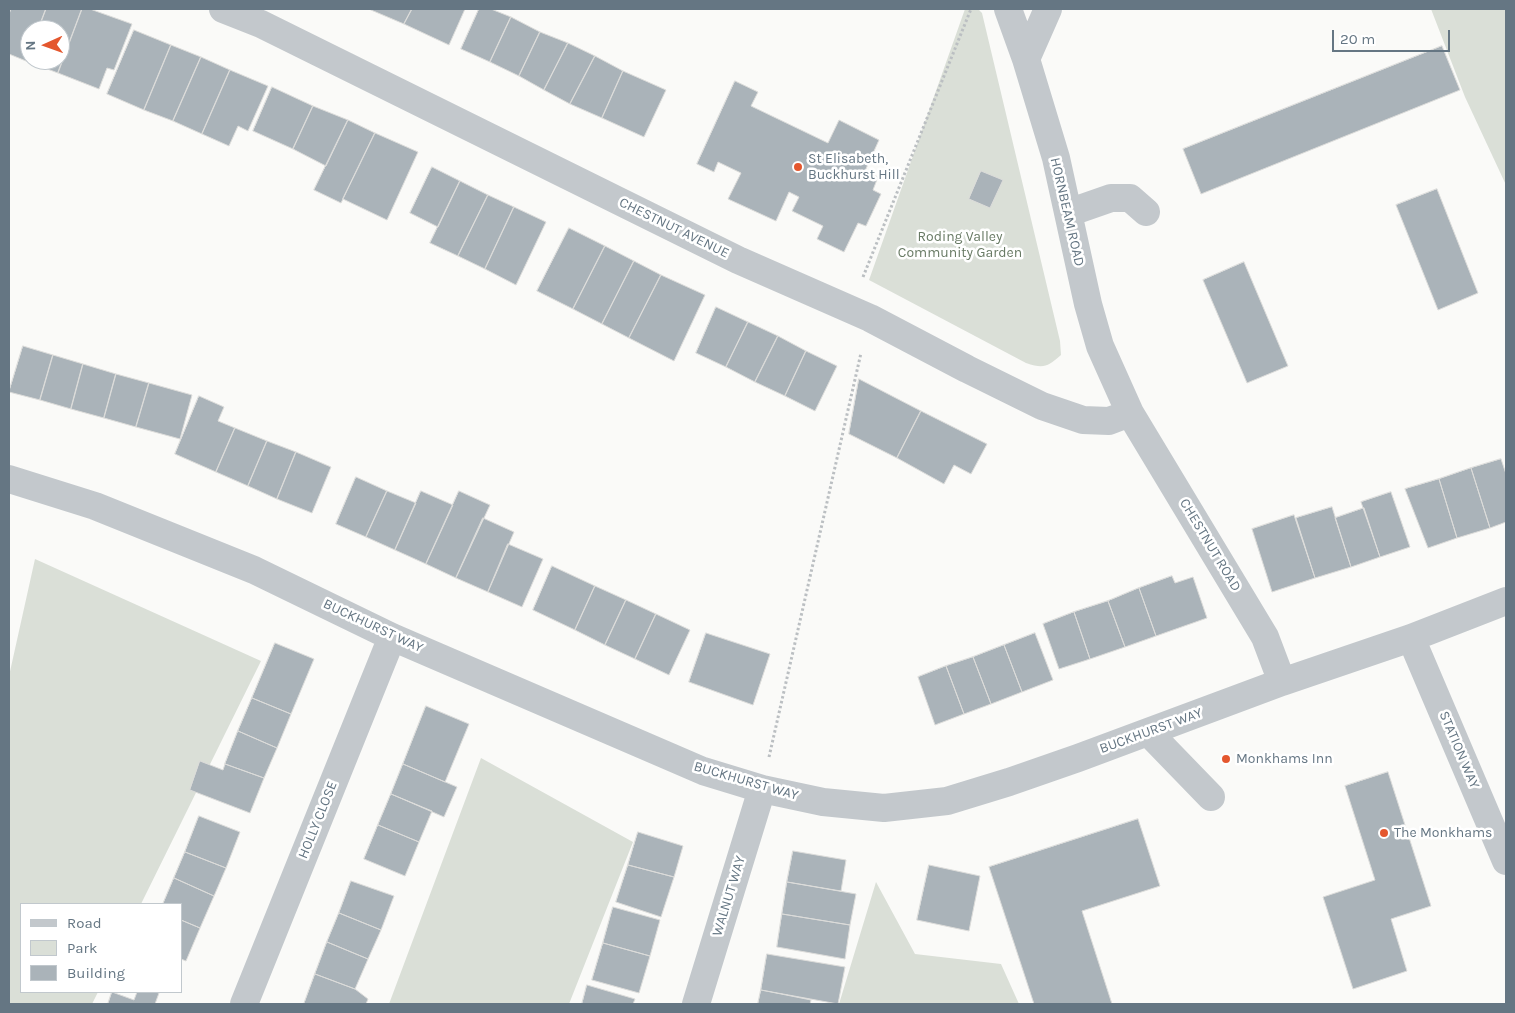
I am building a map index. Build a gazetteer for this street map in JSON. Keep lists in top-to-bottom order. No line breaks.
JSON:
{"streets":{"street":["HORNBEAM ROAD","CHESTNUT AVENUE","CHESTNUT ROAD","BUCKHURST WAY","STATION WAY","HOLLY CLOSE","WALNUT WAY"]},"crossings":[["HORNBEAM ROAD","CHESTNUT AVENUE"],["HORNBEAM ROAD","CHESTNUT ROAD"],["CHESTNUT AVENUE","CHESTNUT ROAD"],["CHESTNUT ROAD","BUCKHURST WAY"],["BUCKHURST WAY","STATION WAY"],["BUCKHURST WAY","HOLLY CLOSE"],["BUCKHURST WAY","WALNUT WAY"]],"parks":["Roding Valley Community Garden"],"places":["St Elisabeth, Buckhurst Hill","Monkhams Inn","The Monkhams"],"legend":["Road","Park","Building"],"scale_bar":"20 m","north":"left"}
